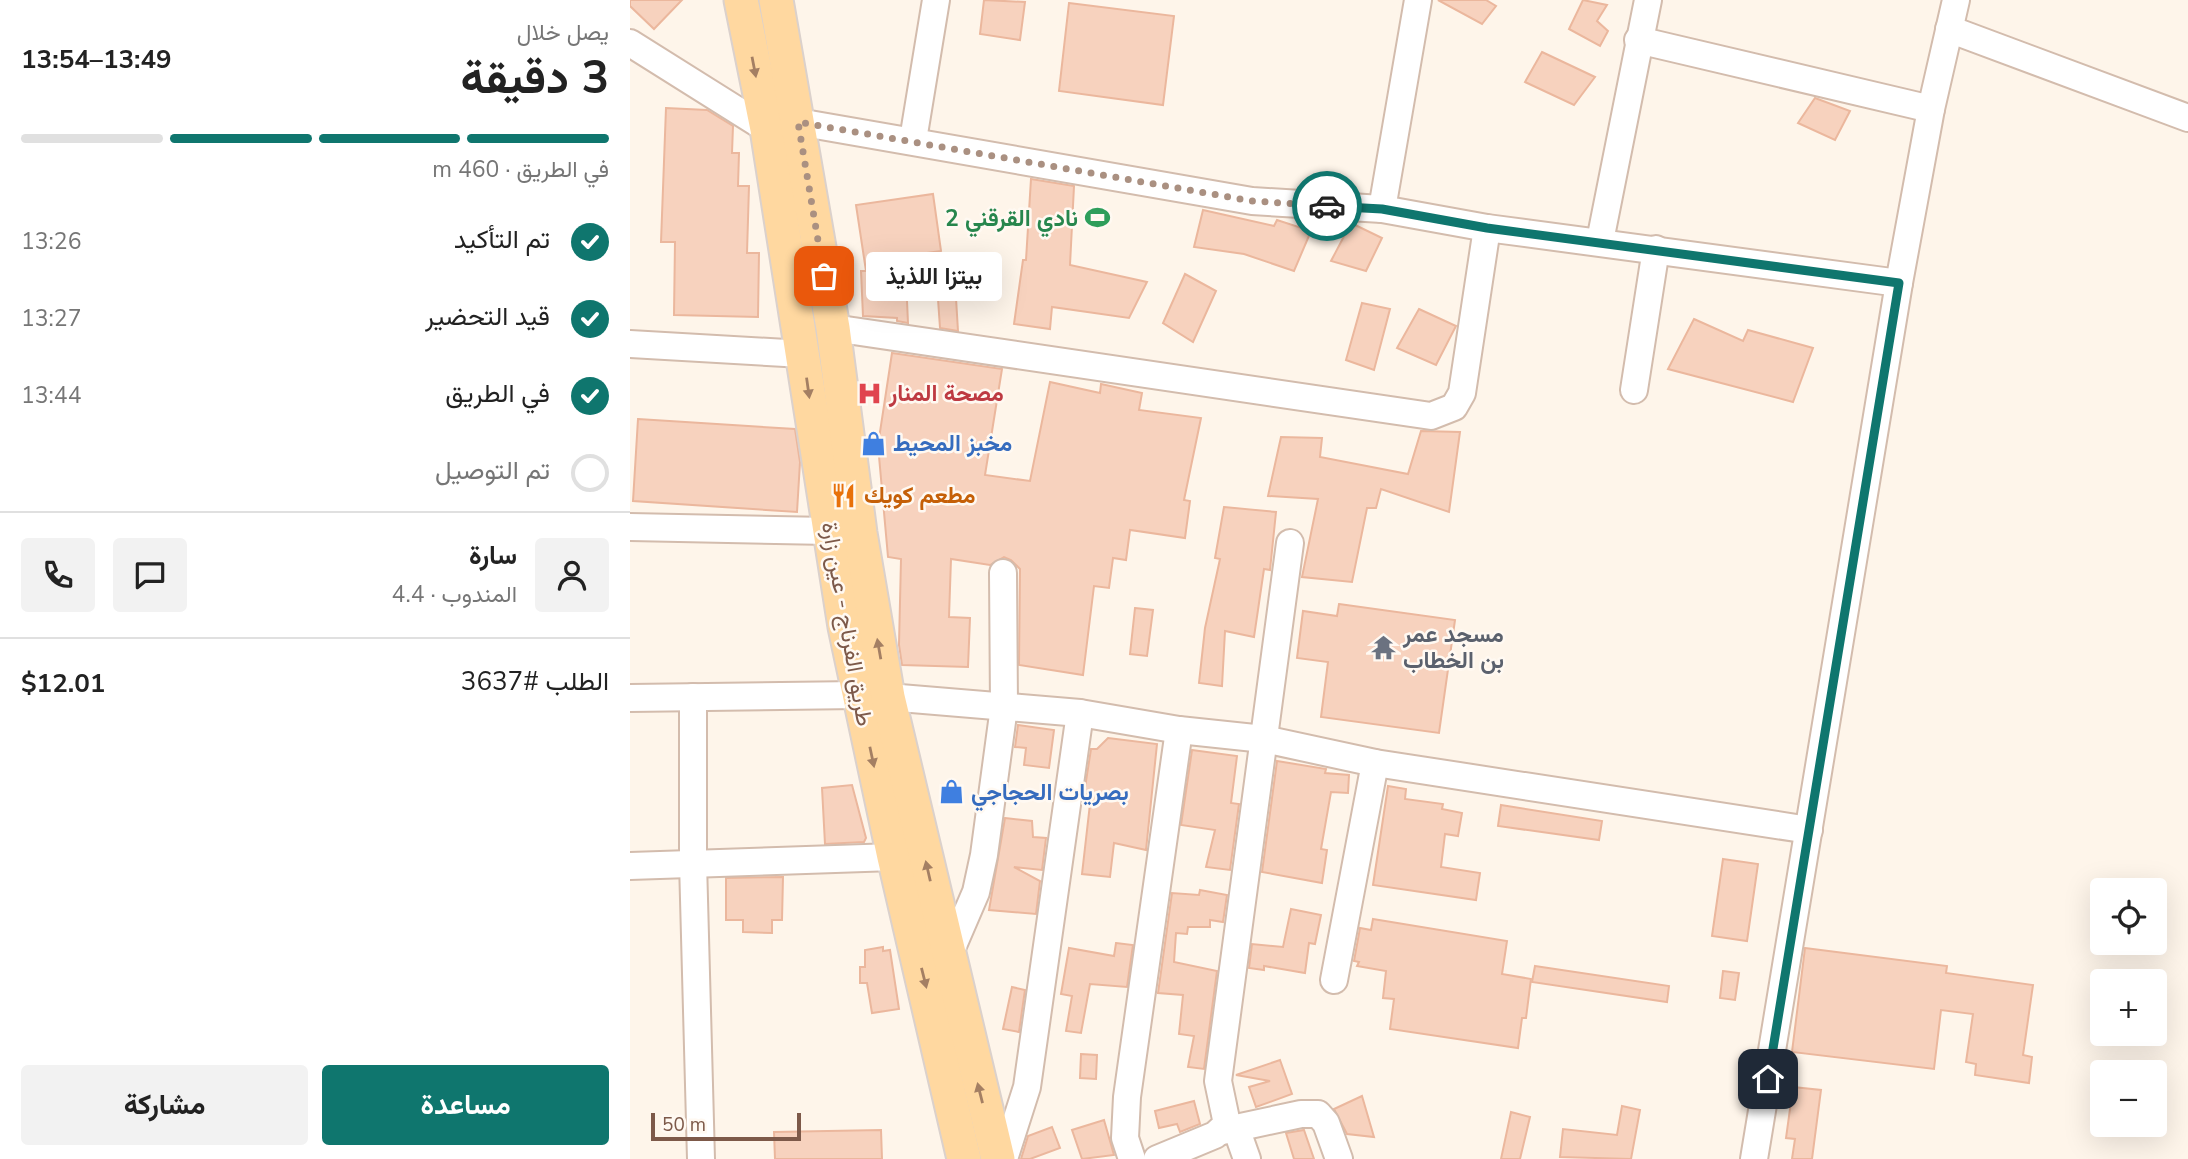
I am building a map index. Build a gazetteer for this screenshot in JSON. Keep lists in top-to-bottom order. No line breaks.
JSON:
{"streets":{"main road":["طريق الفرناج - عين زارة"]},"places":{"sports":["نادي القرقني 2"],"other":["بيتزا اللذيذ"],"hospital":["مصحة المنار"],"shop":["مخبز المحيط","بصريات الحجاجي"],"restaurant":["مطعم كويك"],"temple":["مسجد عمر بن الخطاب"]},"scale_bar":"50 m","page":{"heading":["3 دقيقة","يصل خلال","13:49–13:54"],"panel":["سارة","المندوب · 4.4","الطلب #3637","$12.01"],"bar":"في الطريق · 460 m","list":[["تم التأكيد","13:26"],["قيد التحضير","13:27"],["في الطريق","13:44"],"تم التوصيل"],"bubble":"بيتزا اللذيذ","map_buttons":["+","−"],"buttons":["مساعدة","مشاركة"],"scale":"50 m"}}
